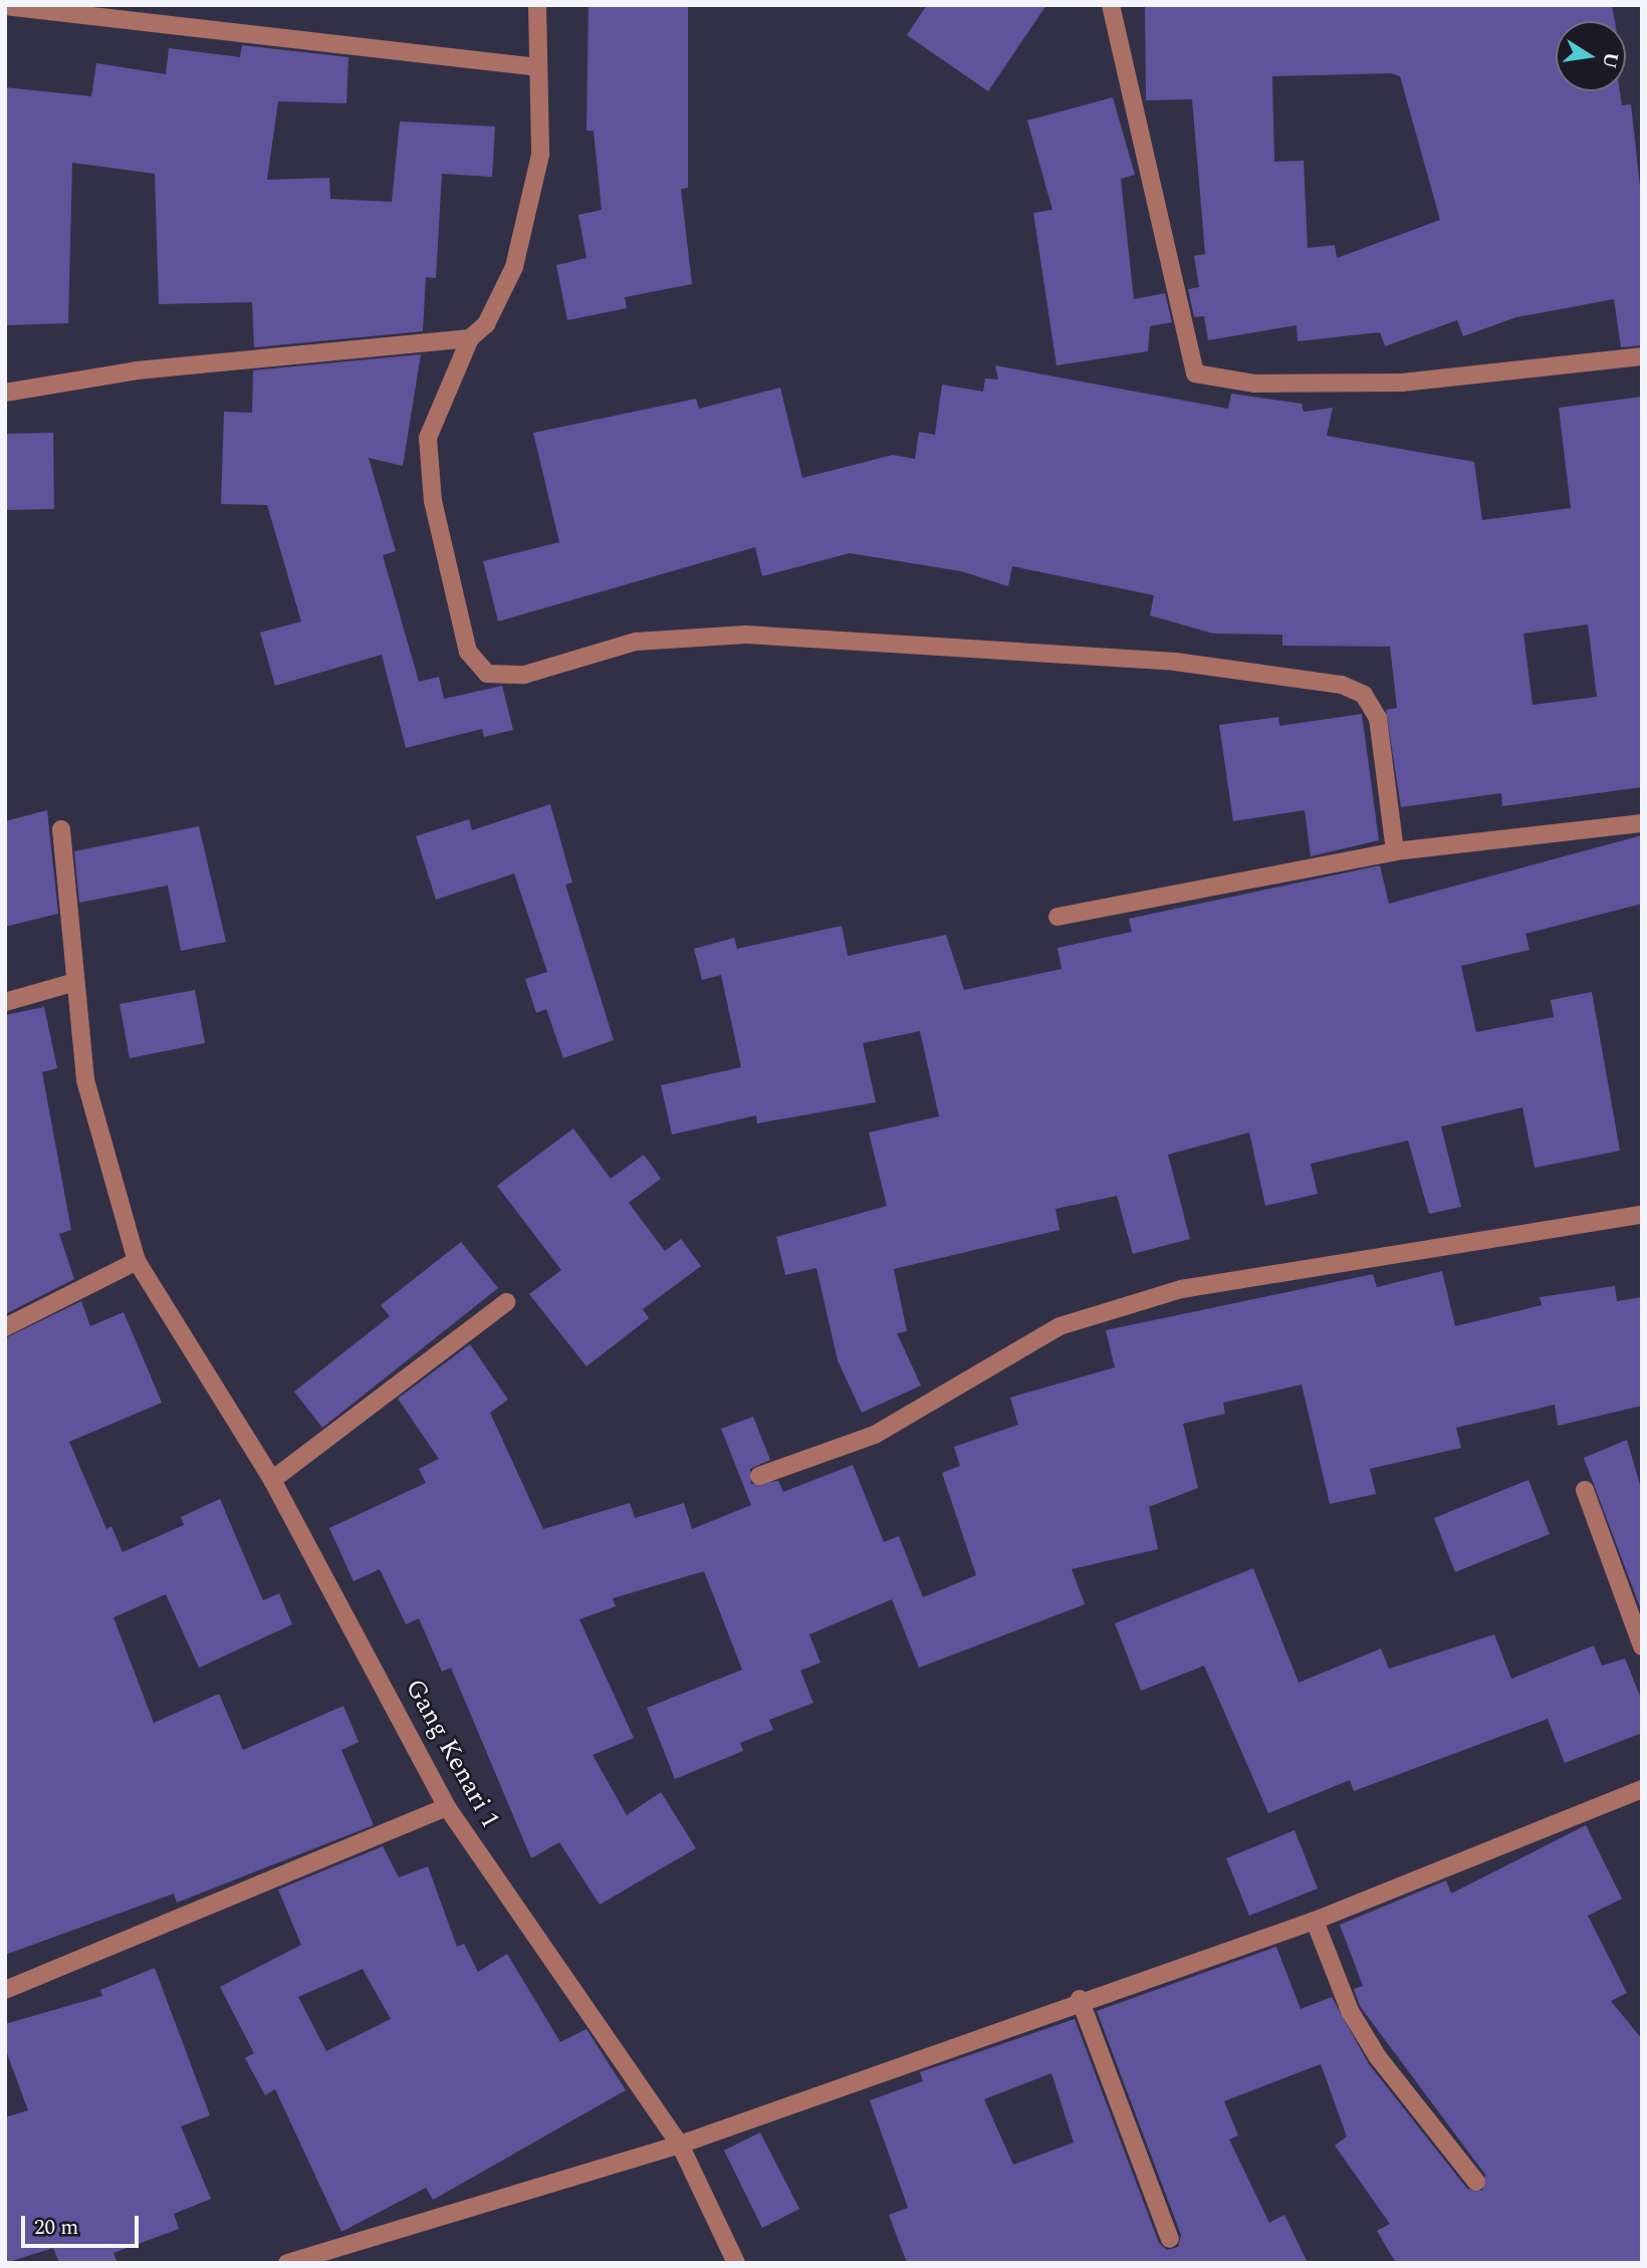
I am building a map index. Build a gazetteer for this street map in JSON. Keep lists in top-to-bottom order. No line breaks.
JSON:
{"streets":{"street":["Gang Kenari 1"]},"scale_bar":"20 m","north":"right"}
